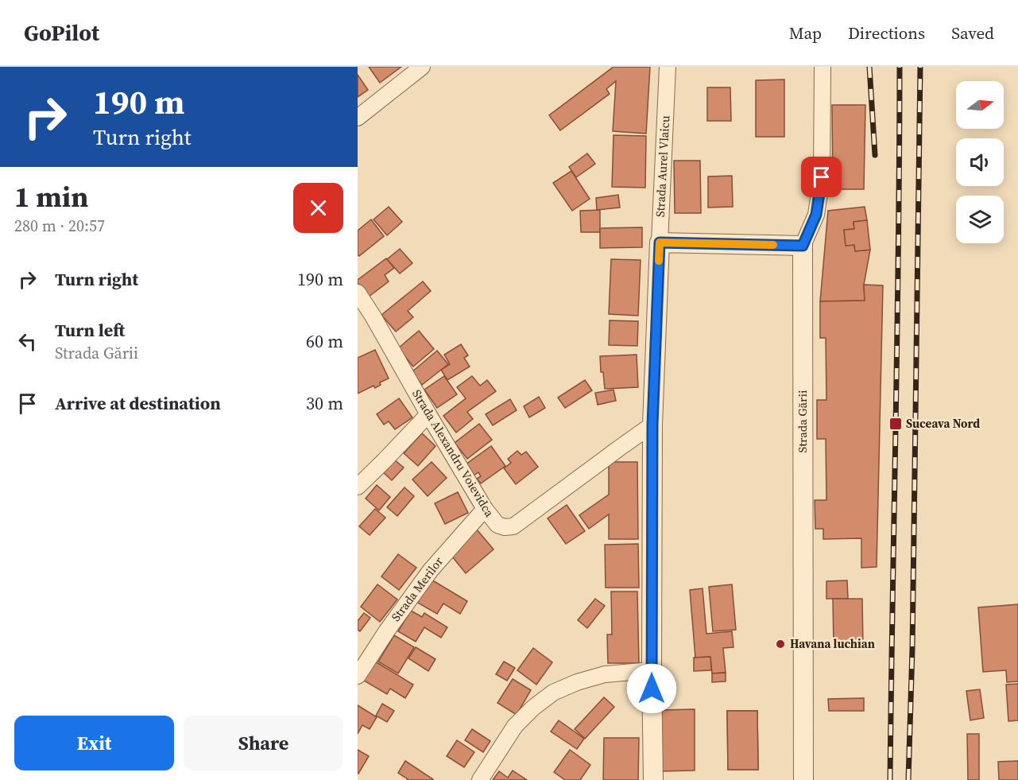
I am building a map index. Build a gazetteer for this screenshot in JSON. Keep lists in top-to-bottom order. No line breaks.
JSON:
{"streets":{"street":["Strada Aurel Vlaicu","Strada Gării","Strada Alexandru Voievidca","Strada Merilor"]},"crossings":[["Strada Aurel Vlaicu","Strada Alexandru Voievidca"],["Strada Alexandru Voievidca","Strada Merilor"]],"places":{"transit":["Suceava Nord"],"other":["Havana luchian"]},"north":"right","page":{"header":"GoPilot","nav":["Map","Directions","Saved"],"turn":["190 m","Turn right"],"heading":["1 min","280 m · 20:57"],"list":[{"name":"Turn right","value":"190 m"},{"name":"Turn left","note":"Strada Gării","value":"60 m"},{"name":"Arrive at destination","value":"30 m"}],"buttons":["Exit","Share"]}}
